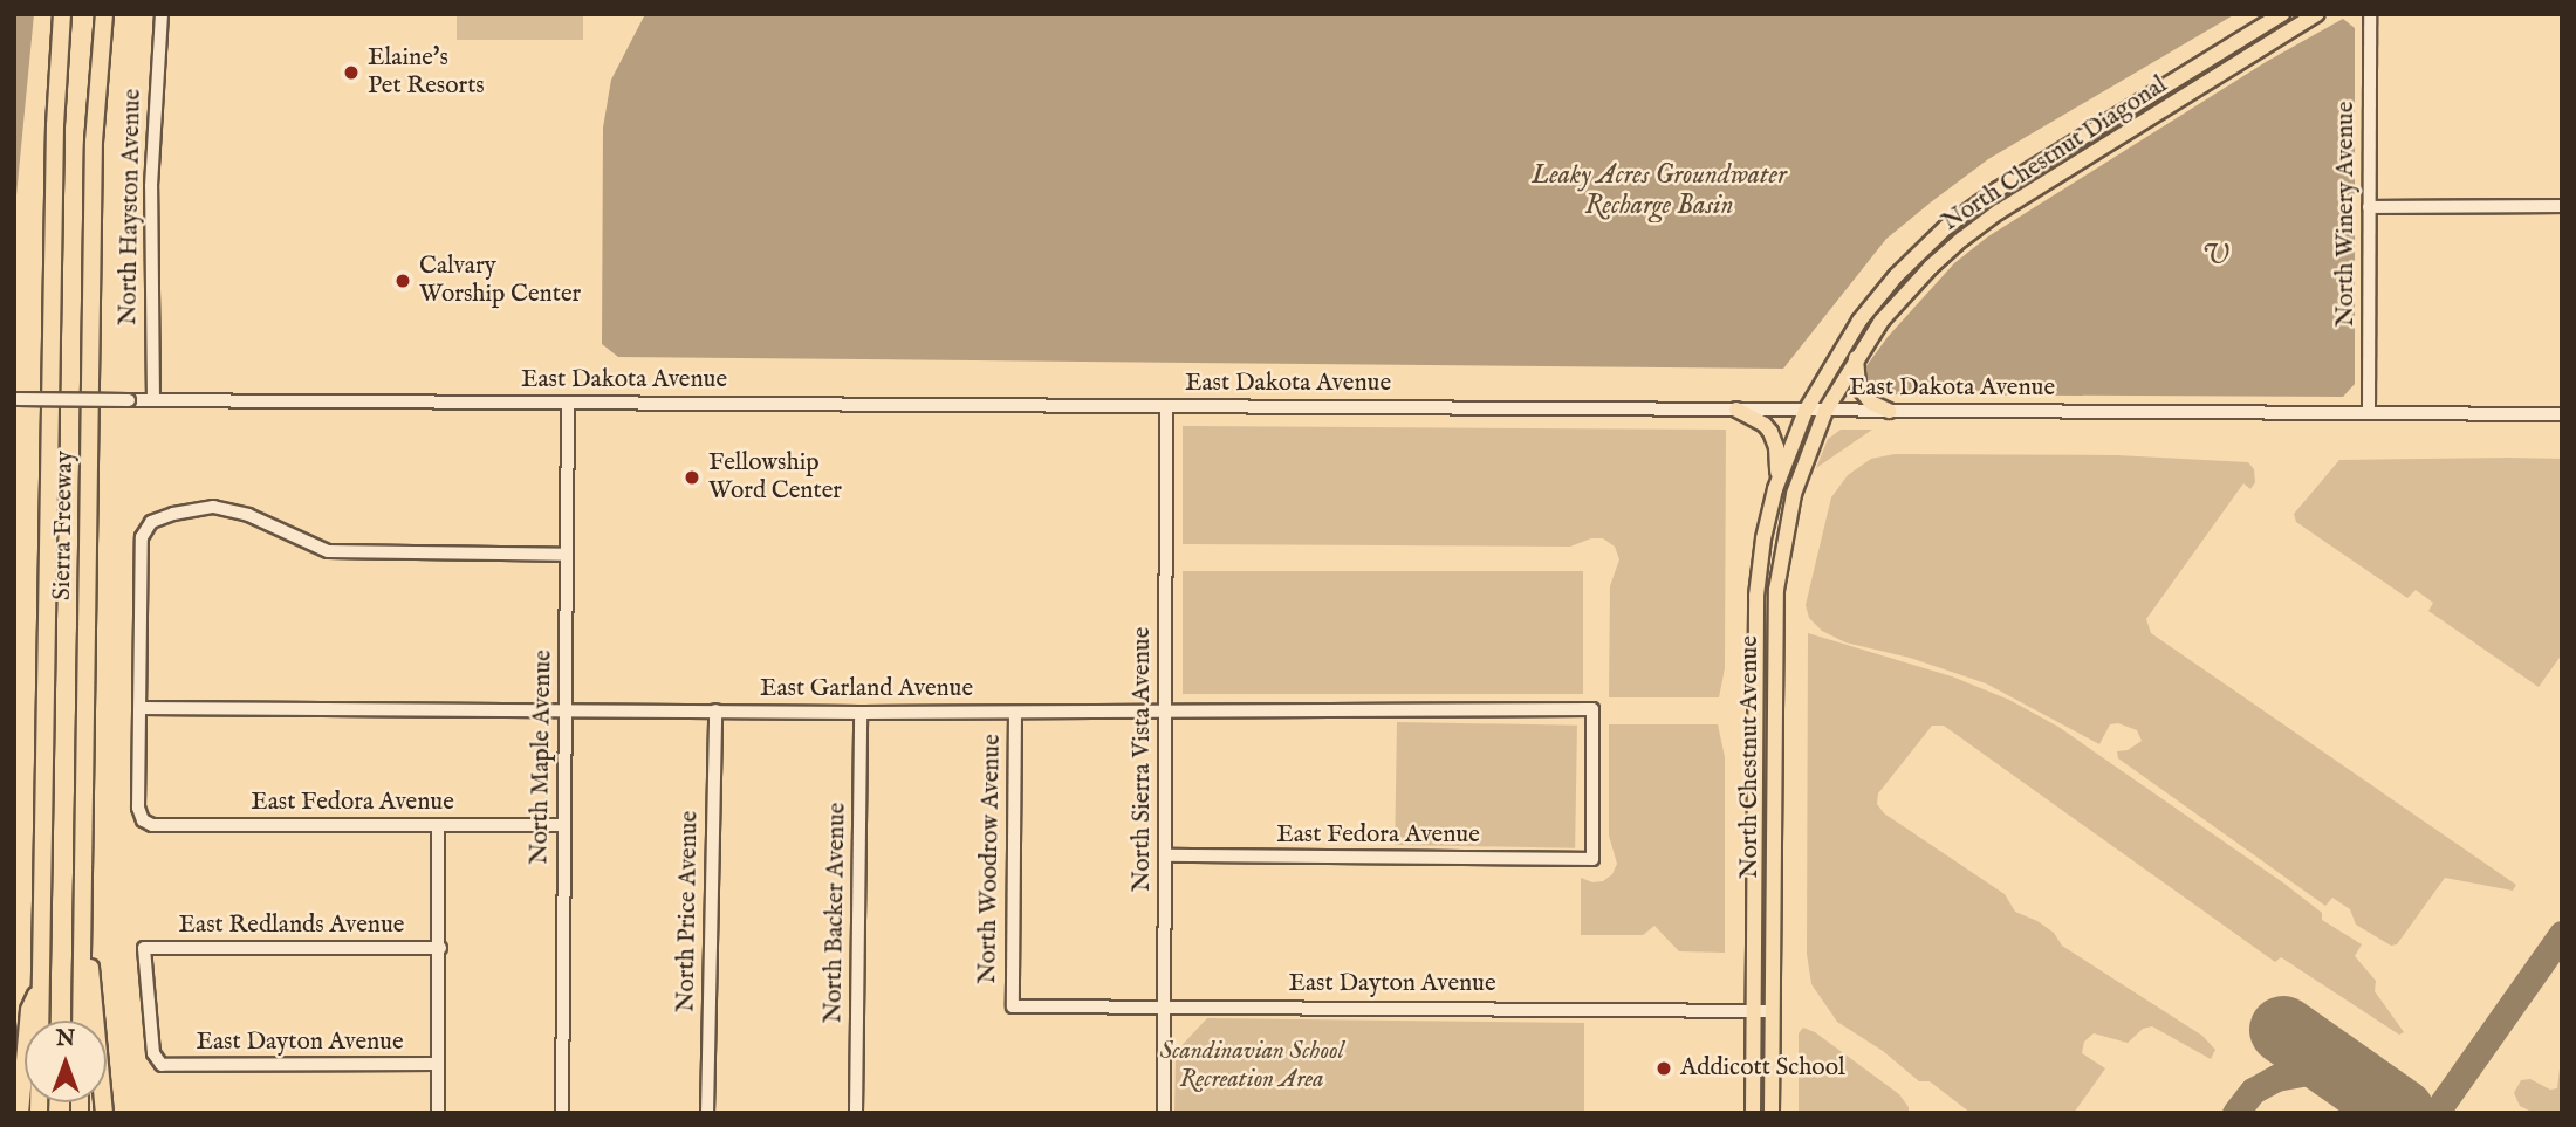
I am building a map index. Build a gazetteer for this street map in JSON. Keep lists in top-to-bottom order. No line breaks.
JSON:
{"streets":{"highway":["Sierra Freeway"],"main road":["North Chestnut Diagonal","North Chestnut Avenue"],"street":["North Hayston Avenue","North Winery Avenue","East Dakota Avenue","East Garland Avenue","North Maple Avenue","North Sierra Vista Avenue","East Fedora Avenue","North Woodrow Avenue","North Price Avenue","North Backer Avenue","East Redlands Avenue","East Dayton Avenue"]},"crossings":[["North Chestnut Diagonal","East Dakota Avenue"],["North Chestnut Diagonal","North Chestnut Avenue"],["North Hayston Avenue","East Dakota Avenue"],["North Winery Avenue","East Dakota Avenue"],["East Dakota Avenue","North Maple Avenue"],["East Dakota Avenue","North Chestnut Avenue"],["East Dakota Avenue","North Sierra Vista Avenue"],["East Garland Avenue","North Maple Avenue"],["East Garland Avenue","North Sierra Vista Avenue"],["East Garland Avenue","East Fedora Avenue"],["East Garland Avenue","North Woodrow Avenue"],["East Garland Avenue","North Price Avenue"],["East Garland Avenue","North Backer Avenue"],["North Maple Avenue","East Fedora Avenue"],["North Chestnut Avenue","East Dayton Avenue"],["North Sierra Vista Avenue","East Fedora Avenue"],["North Sierra Vista Avenue","East Dayton Avenue"],["North Woodrow Avenue","East Dayton Avenue"],["East Redlands Avenue","East Dayton Avenue"]],"water":["Leaky Acres Groundwater Recharge Basin","U"],"parks":["Scandinavian School Recreation Area"],"places":["Elaine's Pet Resorts","Calvary Worship Center","Fellowship Word Center","Addicott School"],"north":"top"}
